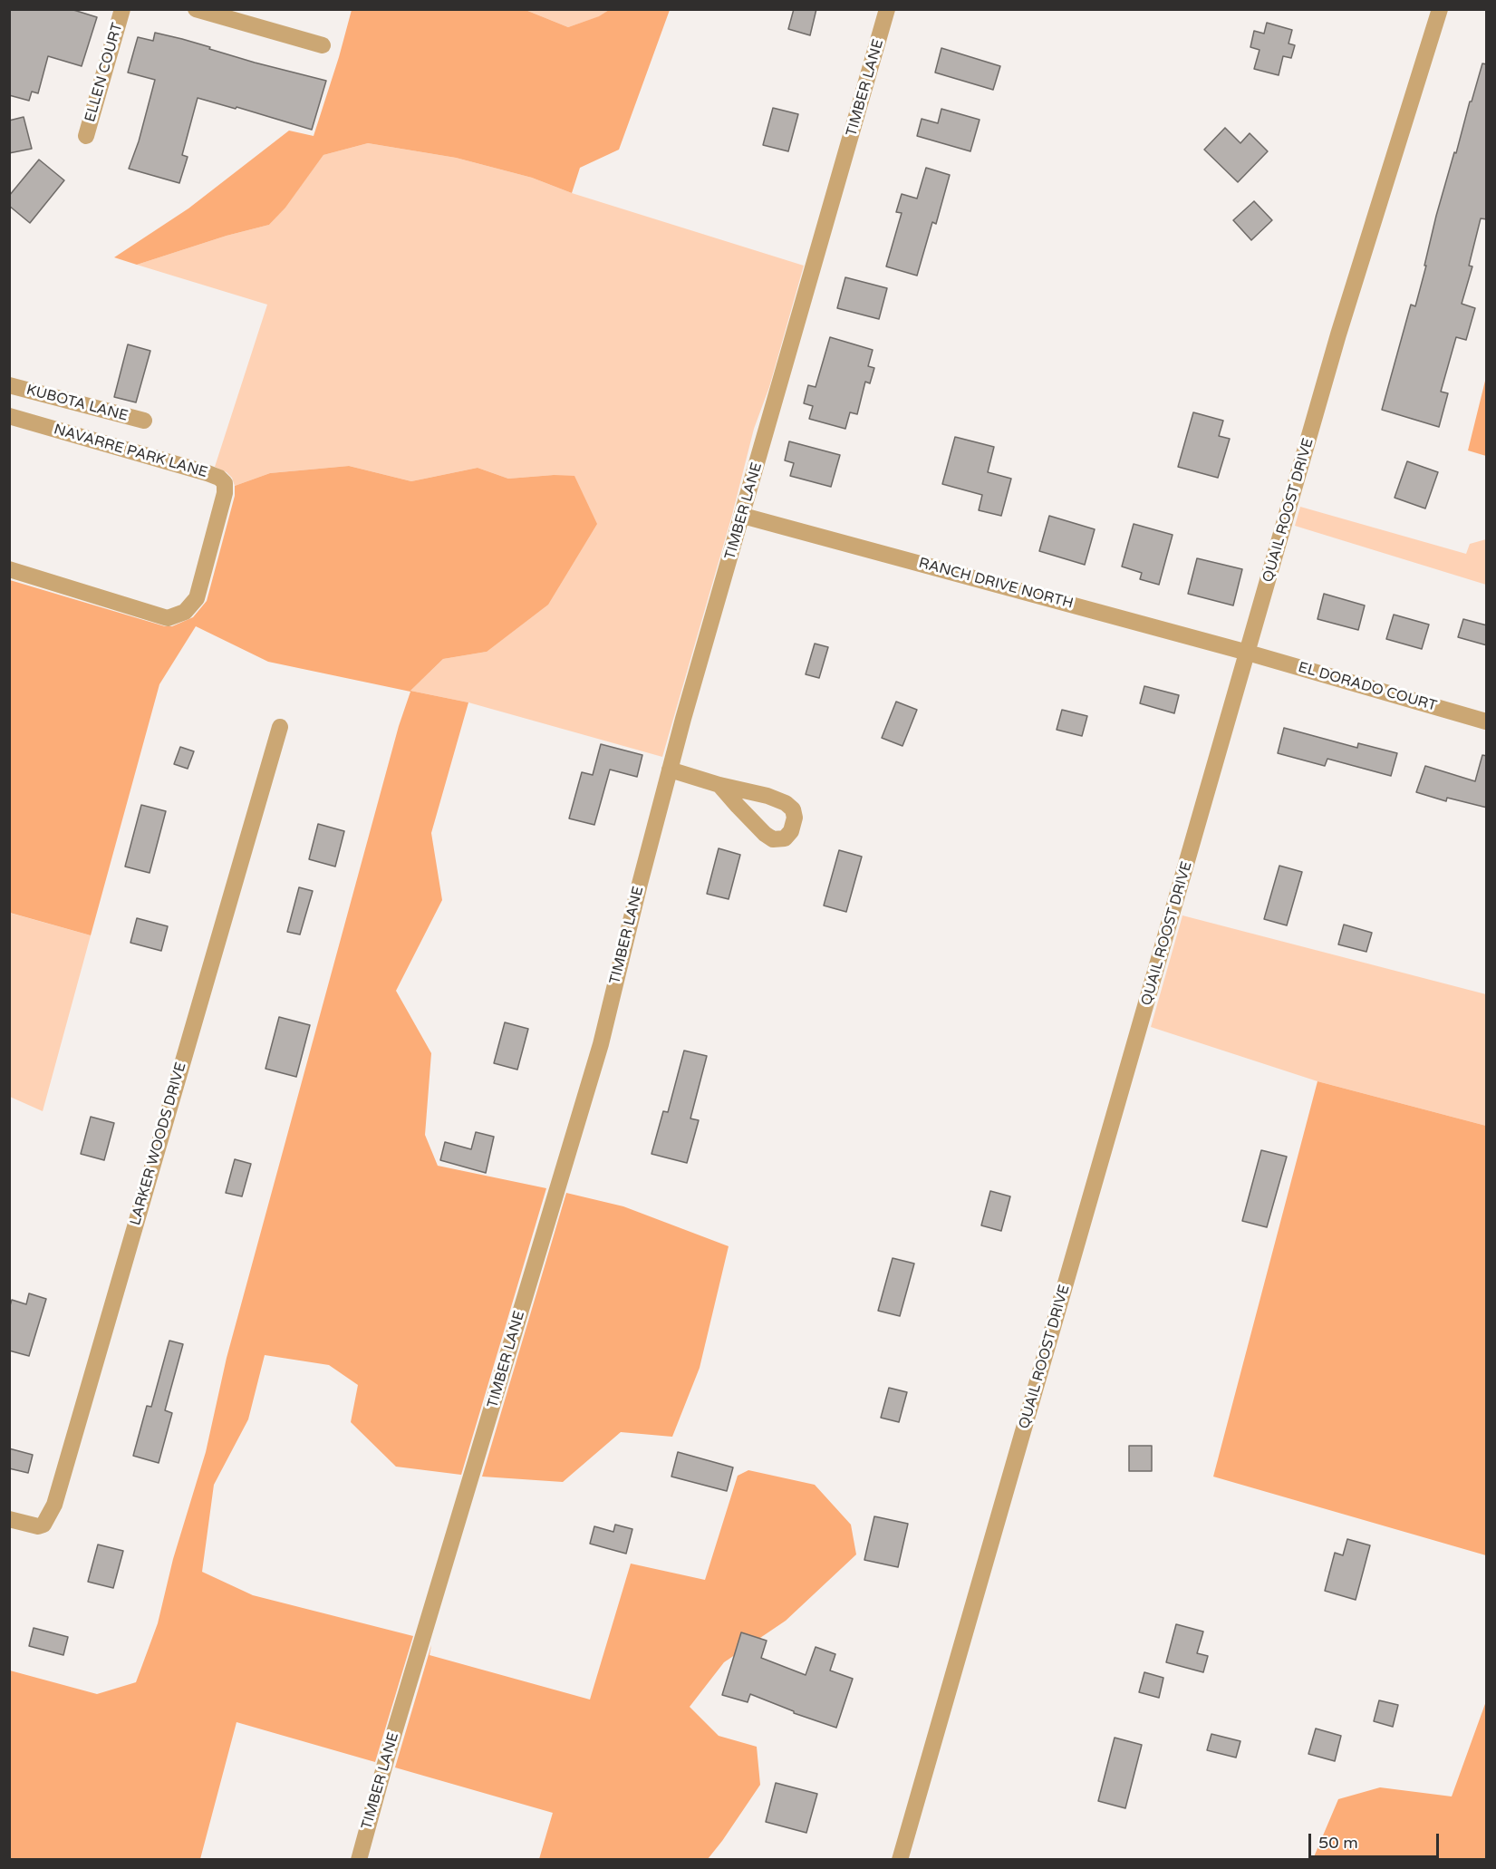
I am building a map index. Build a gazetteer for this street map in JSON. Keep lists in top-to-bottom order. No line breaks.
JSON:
{"streets":{"street":["ELLEN COURT","TIMBER LANE","KUBOTA LANE","NAVARRE PARK LANE","QUAIL ROOST DRIVE","RANCH DRIVE NORTH","EL DORADO COURT","LARKER WOODS DRIVE"]},"crossings":[["TIMBER LANE","RANCH DRIVE NORTH"],["QUAIL ROOST DRIVE","RANCH DRIVE NORTH"],["QUAIL ROOST DRIVE","EL DORADO COURT"],["RANCH DRIVE NORTH","EL DORADO COURT"]],"scale_bar":"50 m"}
